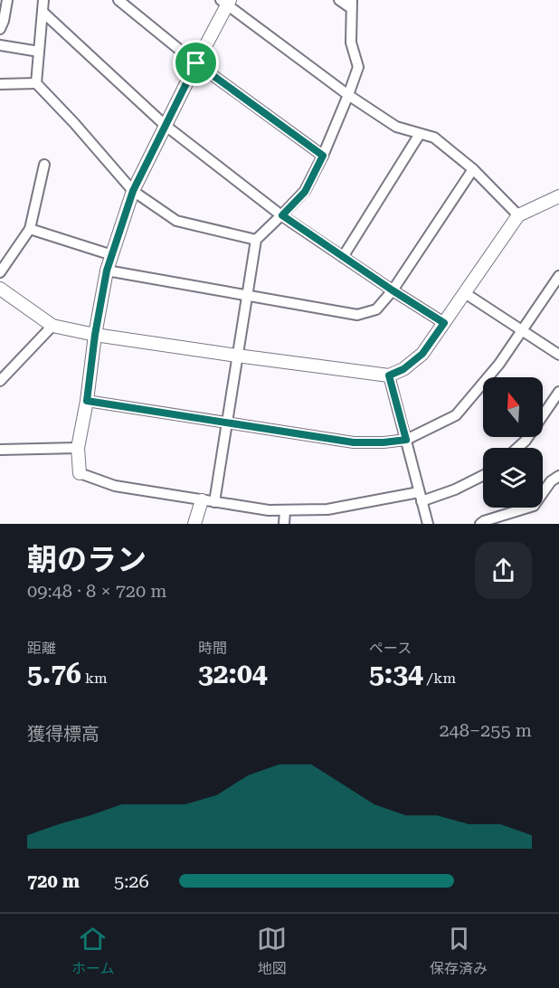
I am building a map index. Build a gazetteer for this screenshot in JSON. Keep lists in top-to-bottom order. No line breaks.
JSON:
{"north":"top","page":{"heading":["朝のラン","09:48 · 8 × 720 m"],"stats":[["距離","5.76 km"],["時間","32:04"],["ペース","5:34 /km"]],"chart":["獲得標高","248–255 m"],"list":[{"name":"720 m","note":"5:26"}],"tabs":["ホーム","地図","保存済み"]}}
